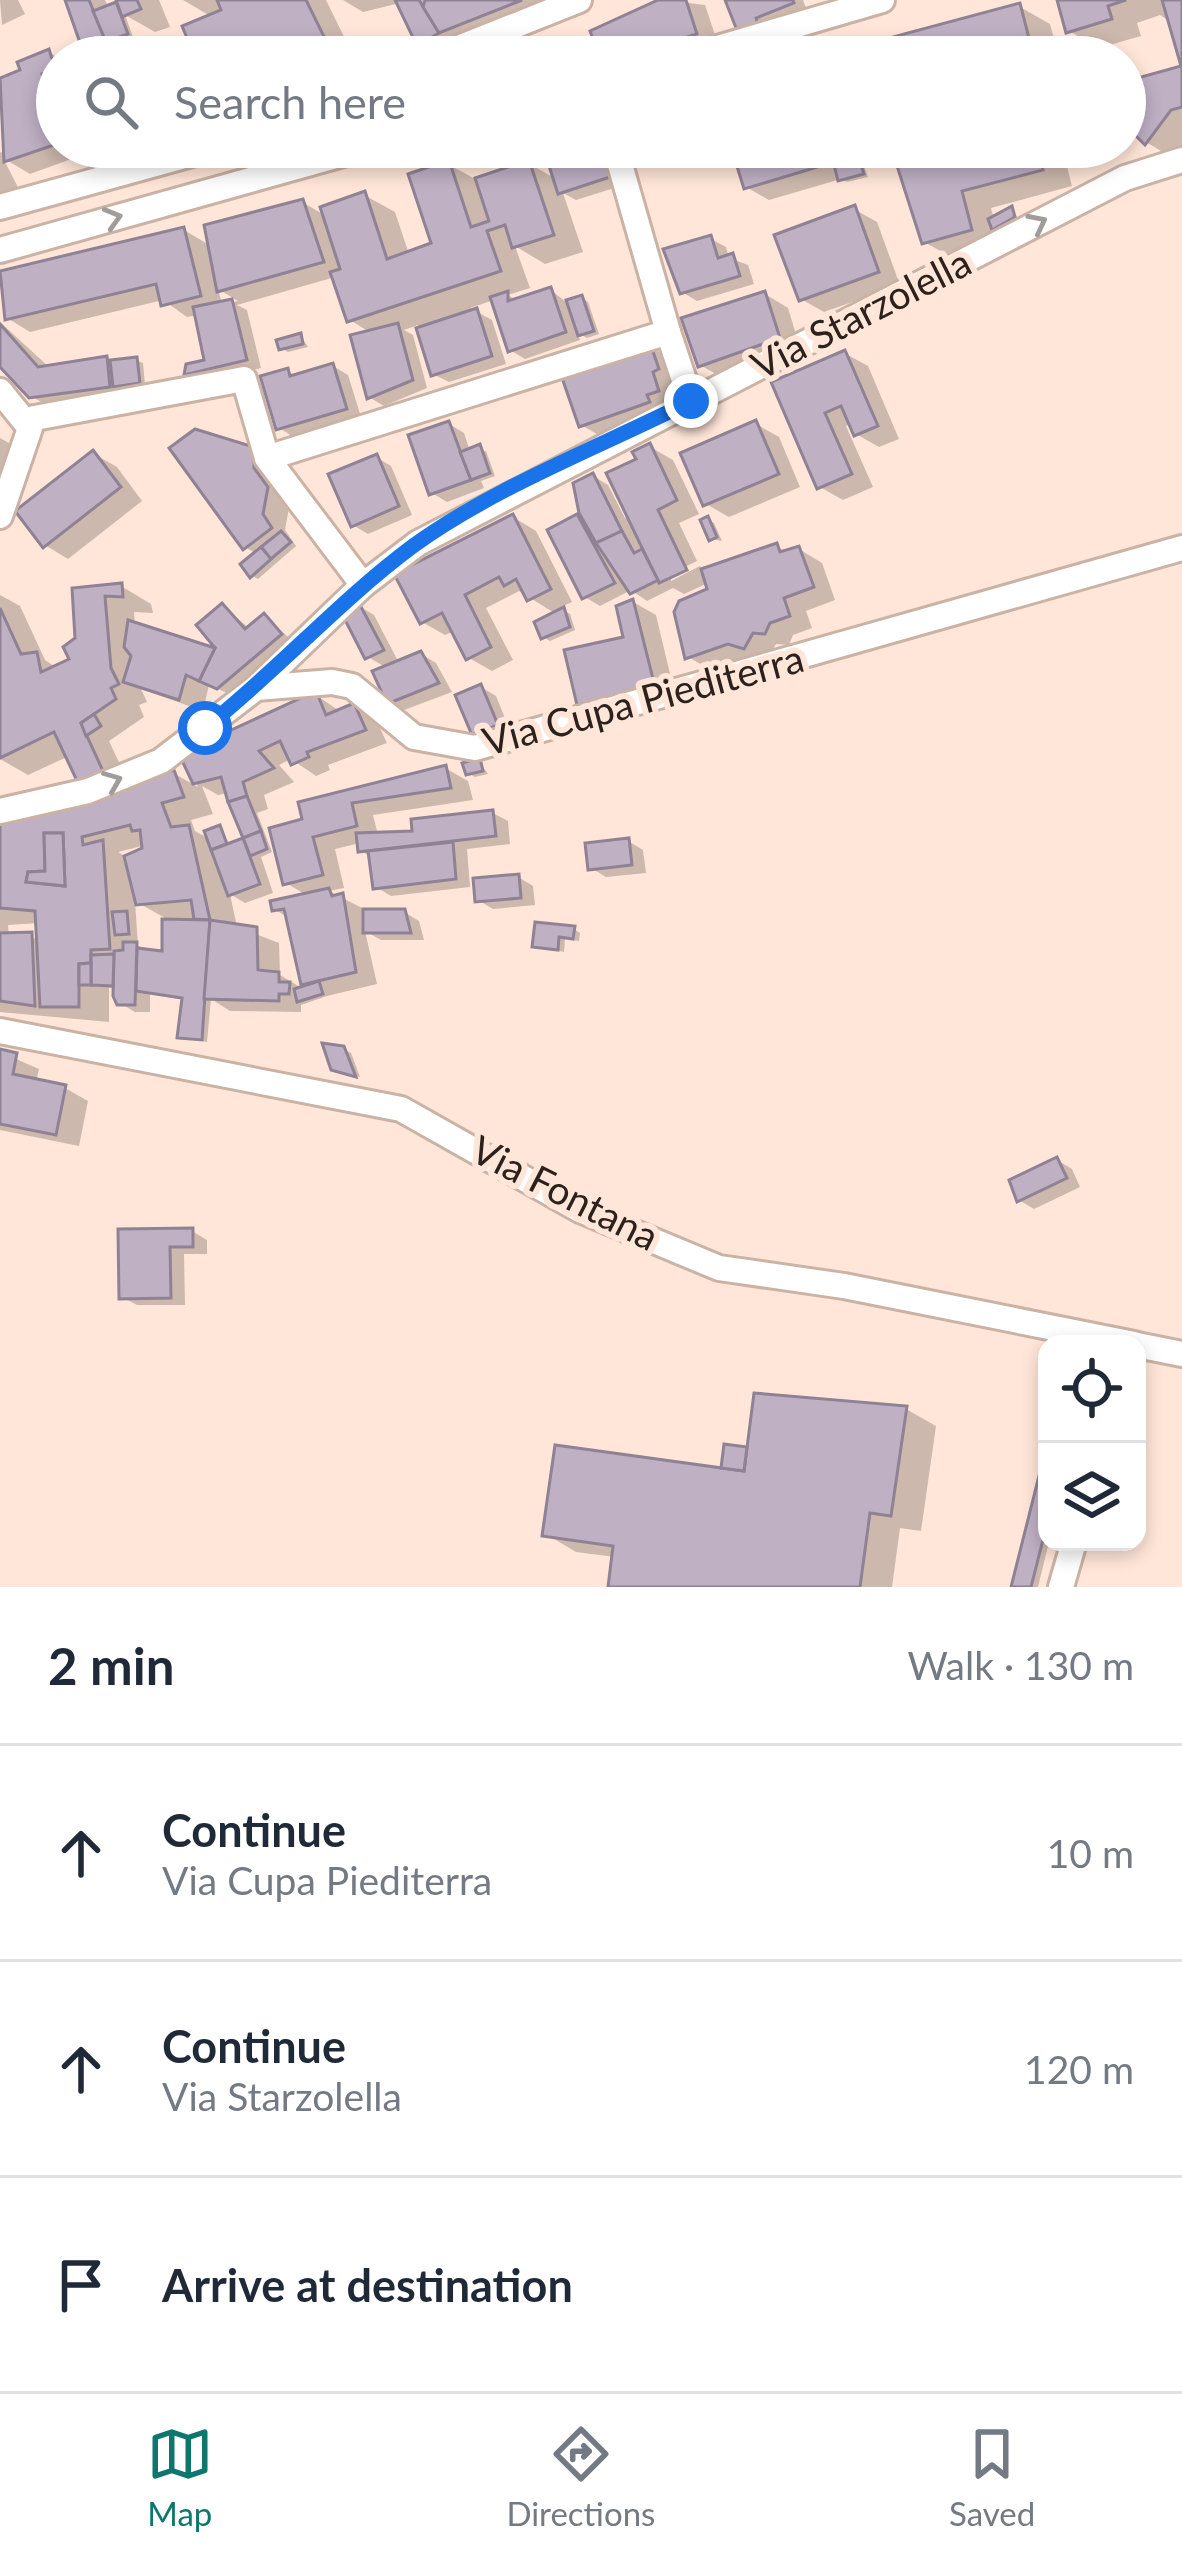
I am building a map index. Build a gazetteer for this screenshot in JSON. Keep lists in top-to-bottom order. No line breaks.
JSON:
{"streets":{"street":["Via Starzolella","Via Cupa Piediterra","Via Fontana"]},"crossings":[["Via Starzolella","Via Cupa Piediterra"]],"one_way":["Via Starzolella"],"page":{"search":"Search here","heading":["2 min","Walk · 130 m"],"list":[["Continue","Via Cupa Piediterra","10 m"],["Continue","Via Starzolella","120 m"],"Arrive at destination"],"nav":["Map","Directions","Saved"]}}
